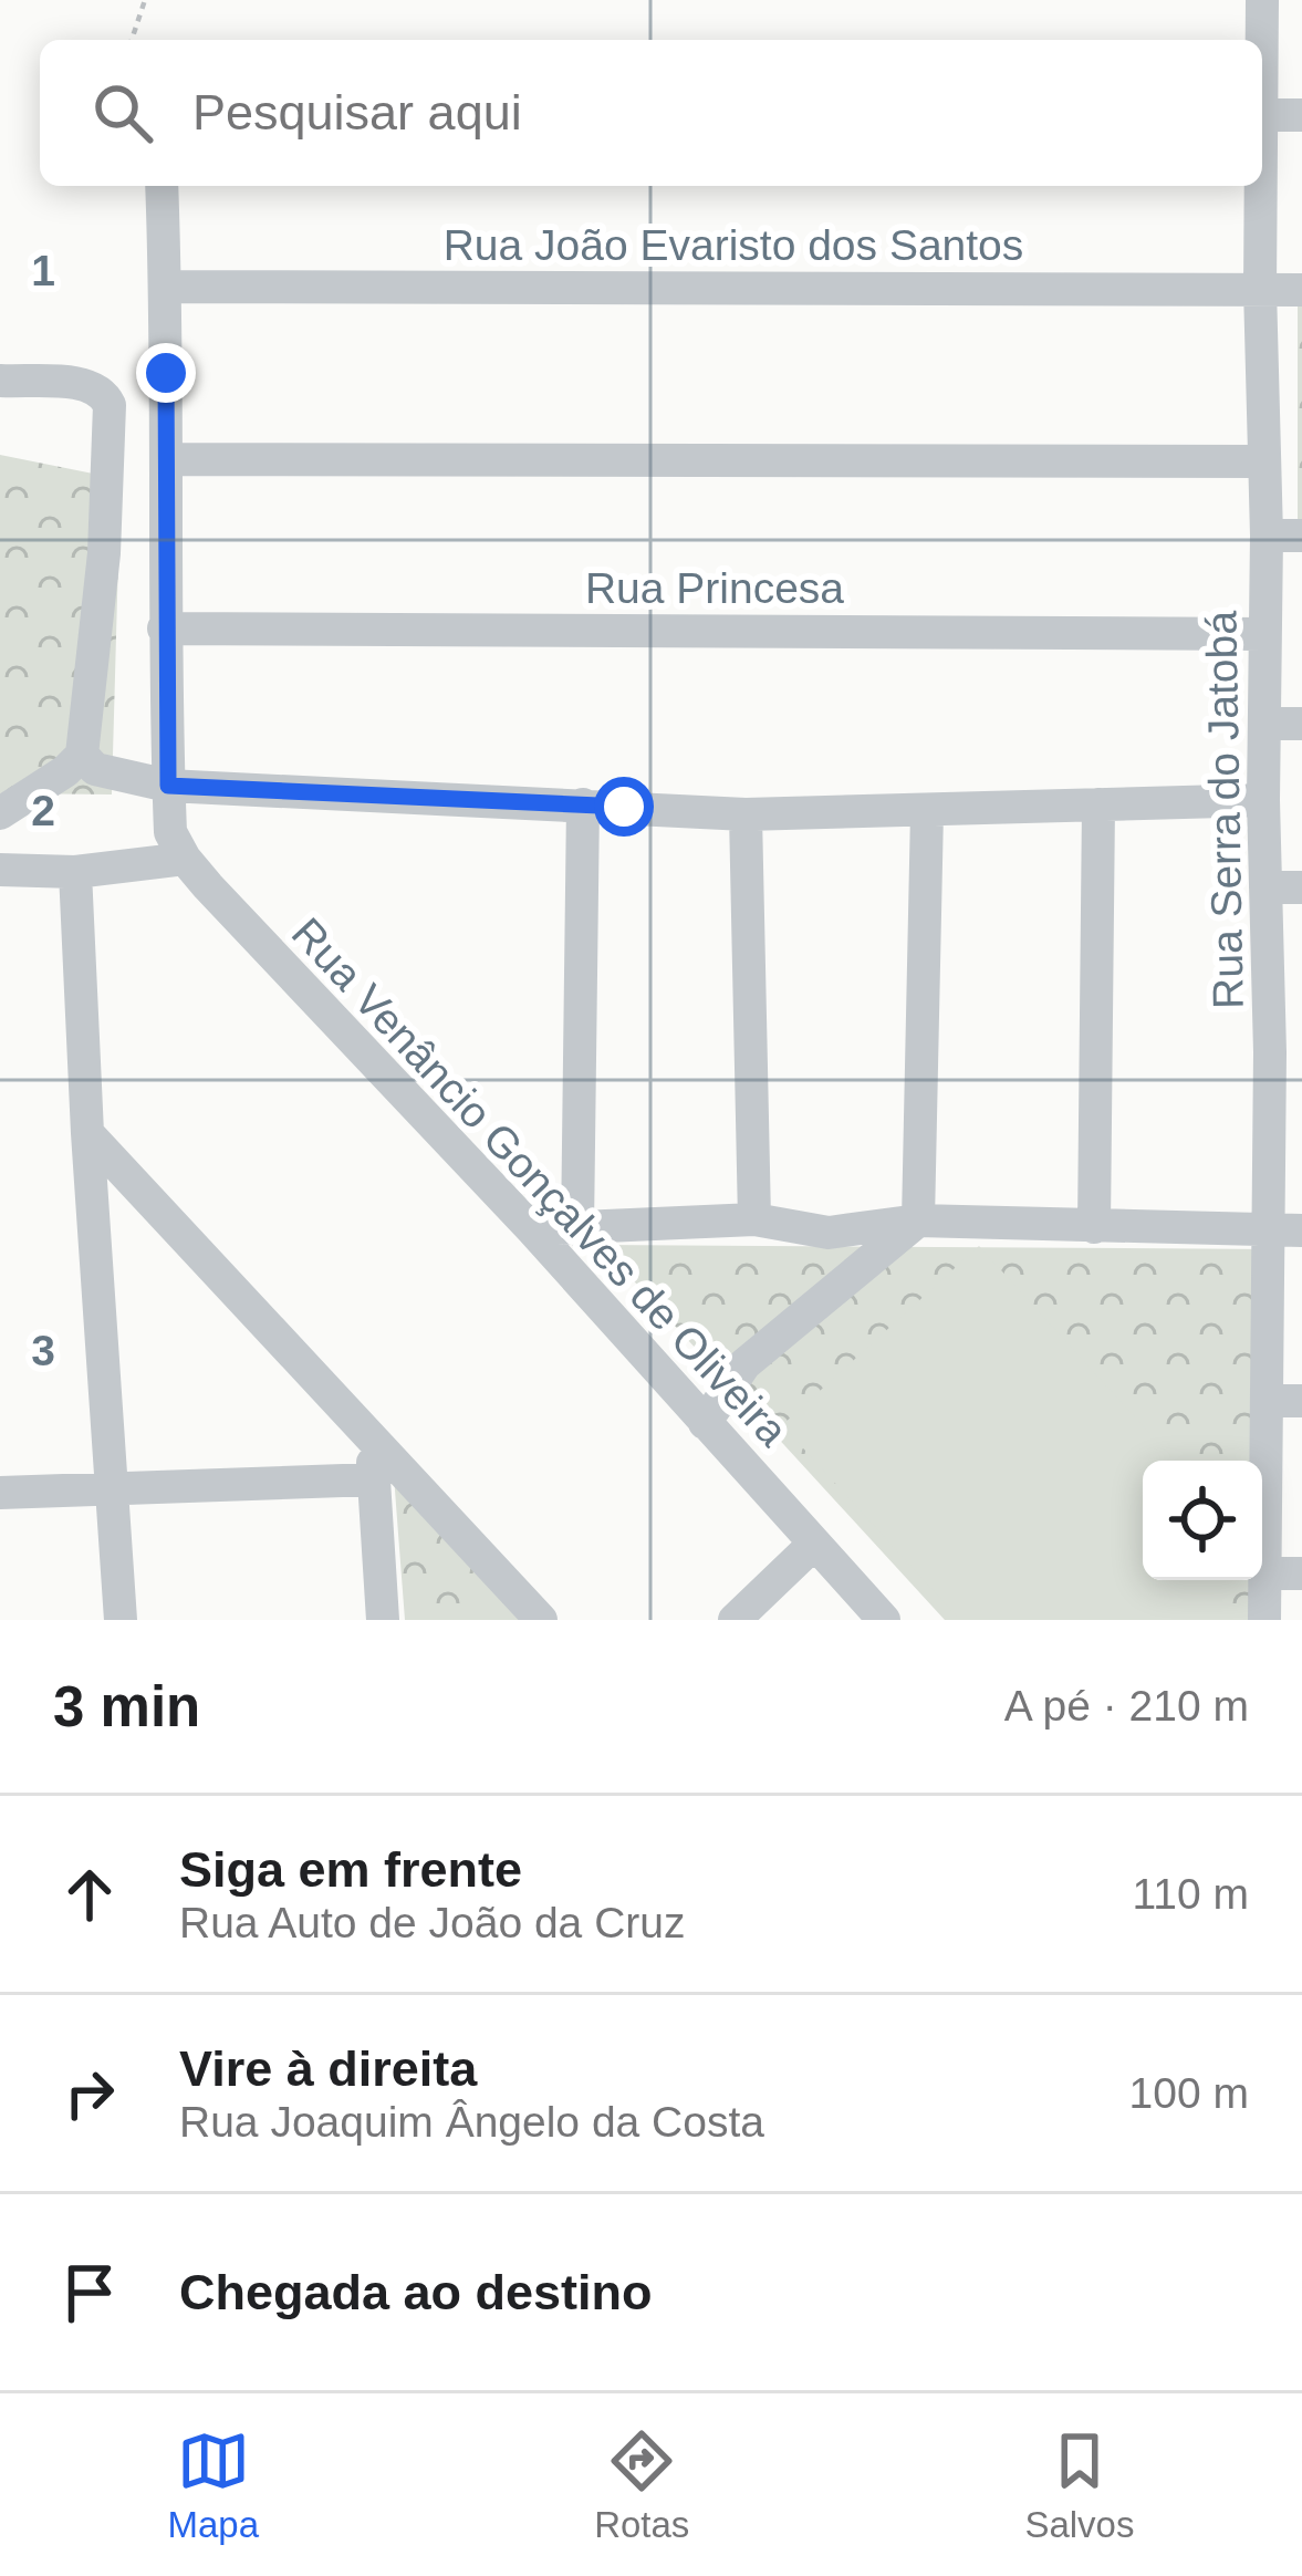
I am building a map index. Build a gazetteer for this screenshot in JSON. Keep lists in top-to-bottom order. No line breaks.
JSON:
{"streets":{"street":["Rua João Evaristo dos Santos","Rua Princesa","Rua Serra do Jatobá","Rua Venâncio Gonçalves de Oliveira"]},"crossings":[["Rua João Evaristo dos Santos","Rua Serra do Jatobá"],["Rua João Evaristo dos Santos","Rua Venâncio Gonçalves de Oliveira"],["Rua Princesa","Rua Serra do Jatobá"],["Rua Princesa","Rua Venâncio Gonçalves de Oliveira"]],"page":{"search":"Pesquisar aqui","heading":["3 min","A pé · 210 m"],"list":[["Siga em frente","Rua Auto de João da Cruz","110 m"],["Vire à direita","Rua Joaquim Ângelo da Costa","100 m"],"Chegada ao destino"],"nav":["Mapa","Rotas","Salvos"]},"grid":{"rows":["1","2","3"]}}
